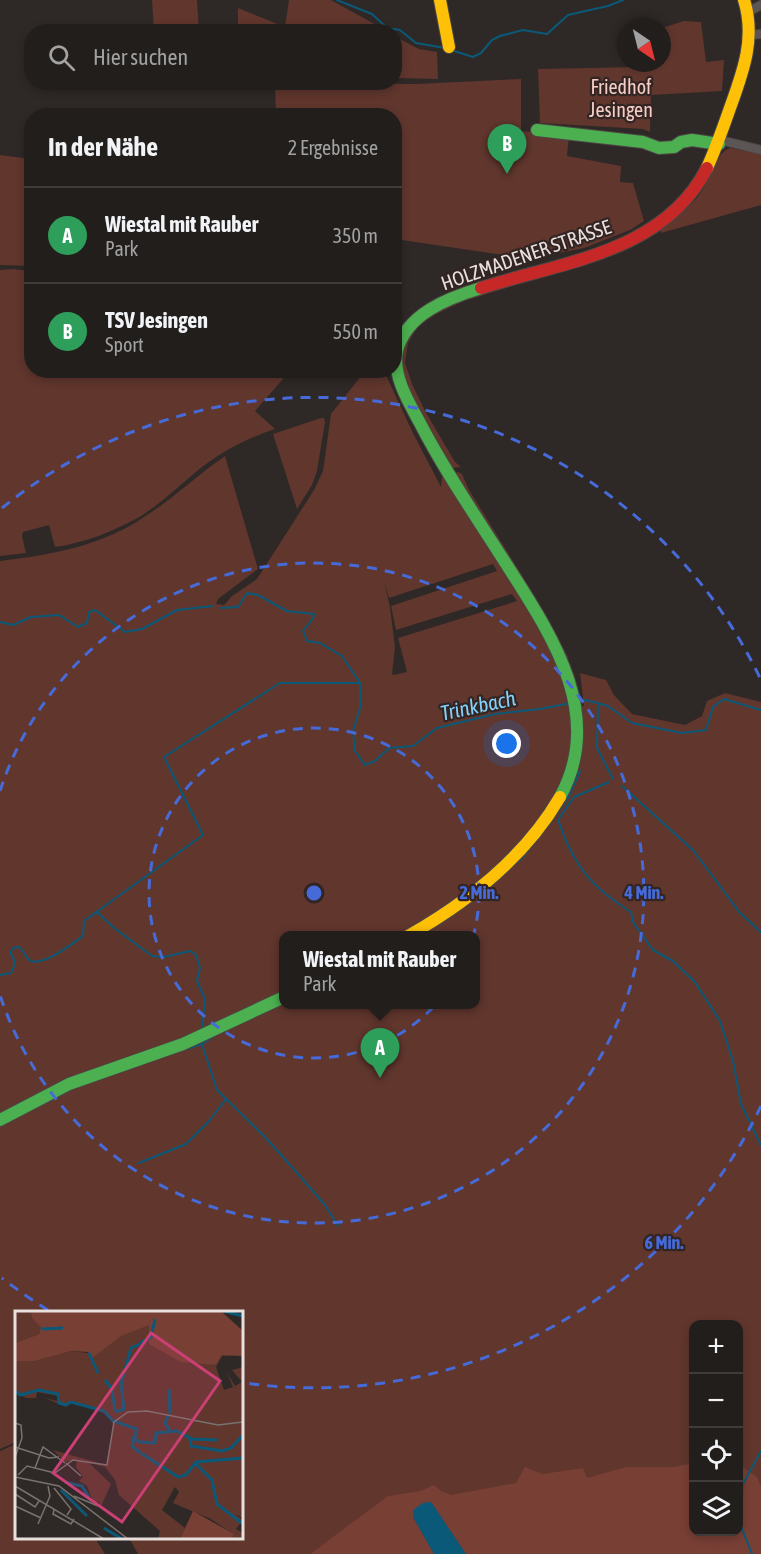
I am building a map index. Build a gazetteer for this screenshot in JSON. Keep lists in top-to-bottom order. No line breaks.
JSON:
{"streets":{"street":["HOLZMADENER STRASSE"]},"water":["Trinkbach"],"parks":["Friedhof Jesingen"],"north":"bottom right","page":{"search":"Hier suchen","heading":["In der Nähe","2 Ergebnisse"],"pins":["B","A"],"list":[{"mark":"A","name":"Wiestal mit Rauber","note":"Park","value":"350 m"},{"mark":"B","name":"TSV Jesingen","note":"Sport","value":"550 m"}],"popup":["Wiestal mit Rauber","Park"],"map_buttons":["+","−"]},"rings":["2 Min.","4 Min.","6 Min."]}
